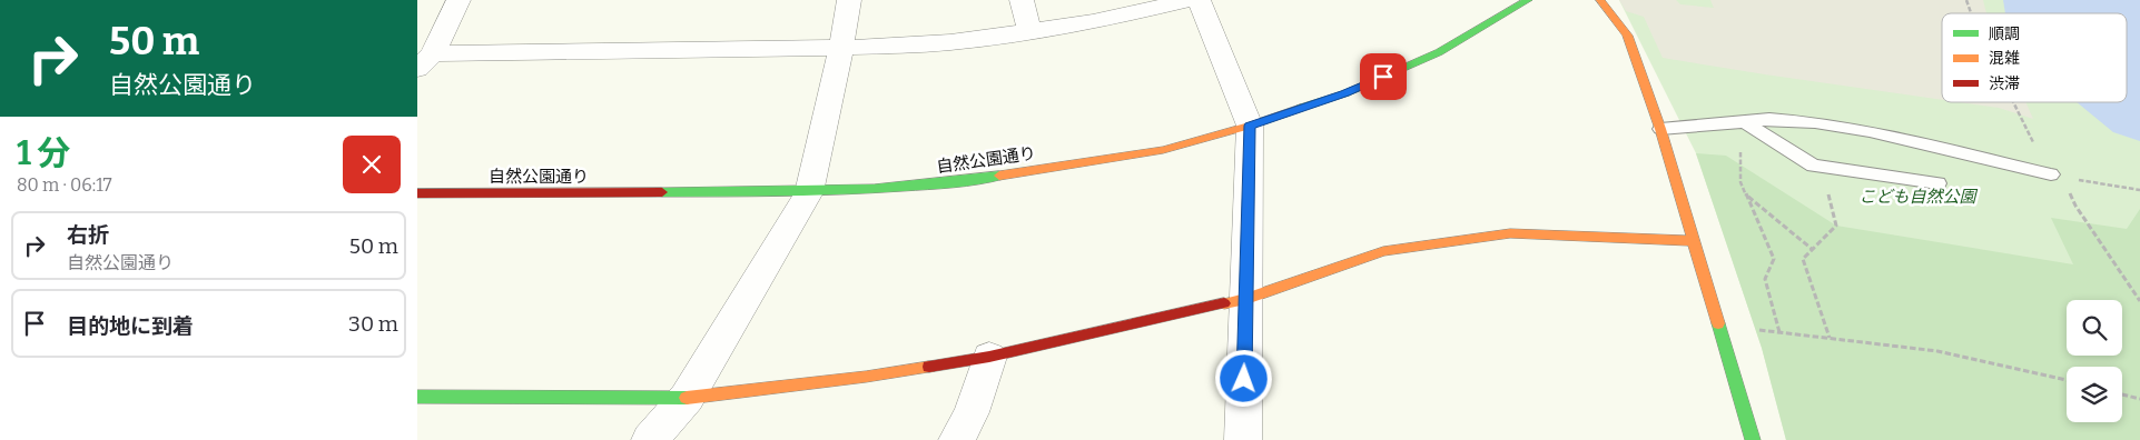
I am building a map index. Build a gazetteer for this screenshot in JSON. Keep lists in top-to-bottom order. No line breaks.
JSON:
{"streets":{"street":["自然公園通り"]},"parks":["こども自然公園"],"legend":["順調","混雑","渋滞"],"page":{"turn":["50 m","自然公園通り"],"heading":["1 分","80 m · 06:17"],"list":[{"name":"右折","note":"自然公園通り","value":"50 m"},{"name":"目的地に到着","value":"30 m"}]}}
